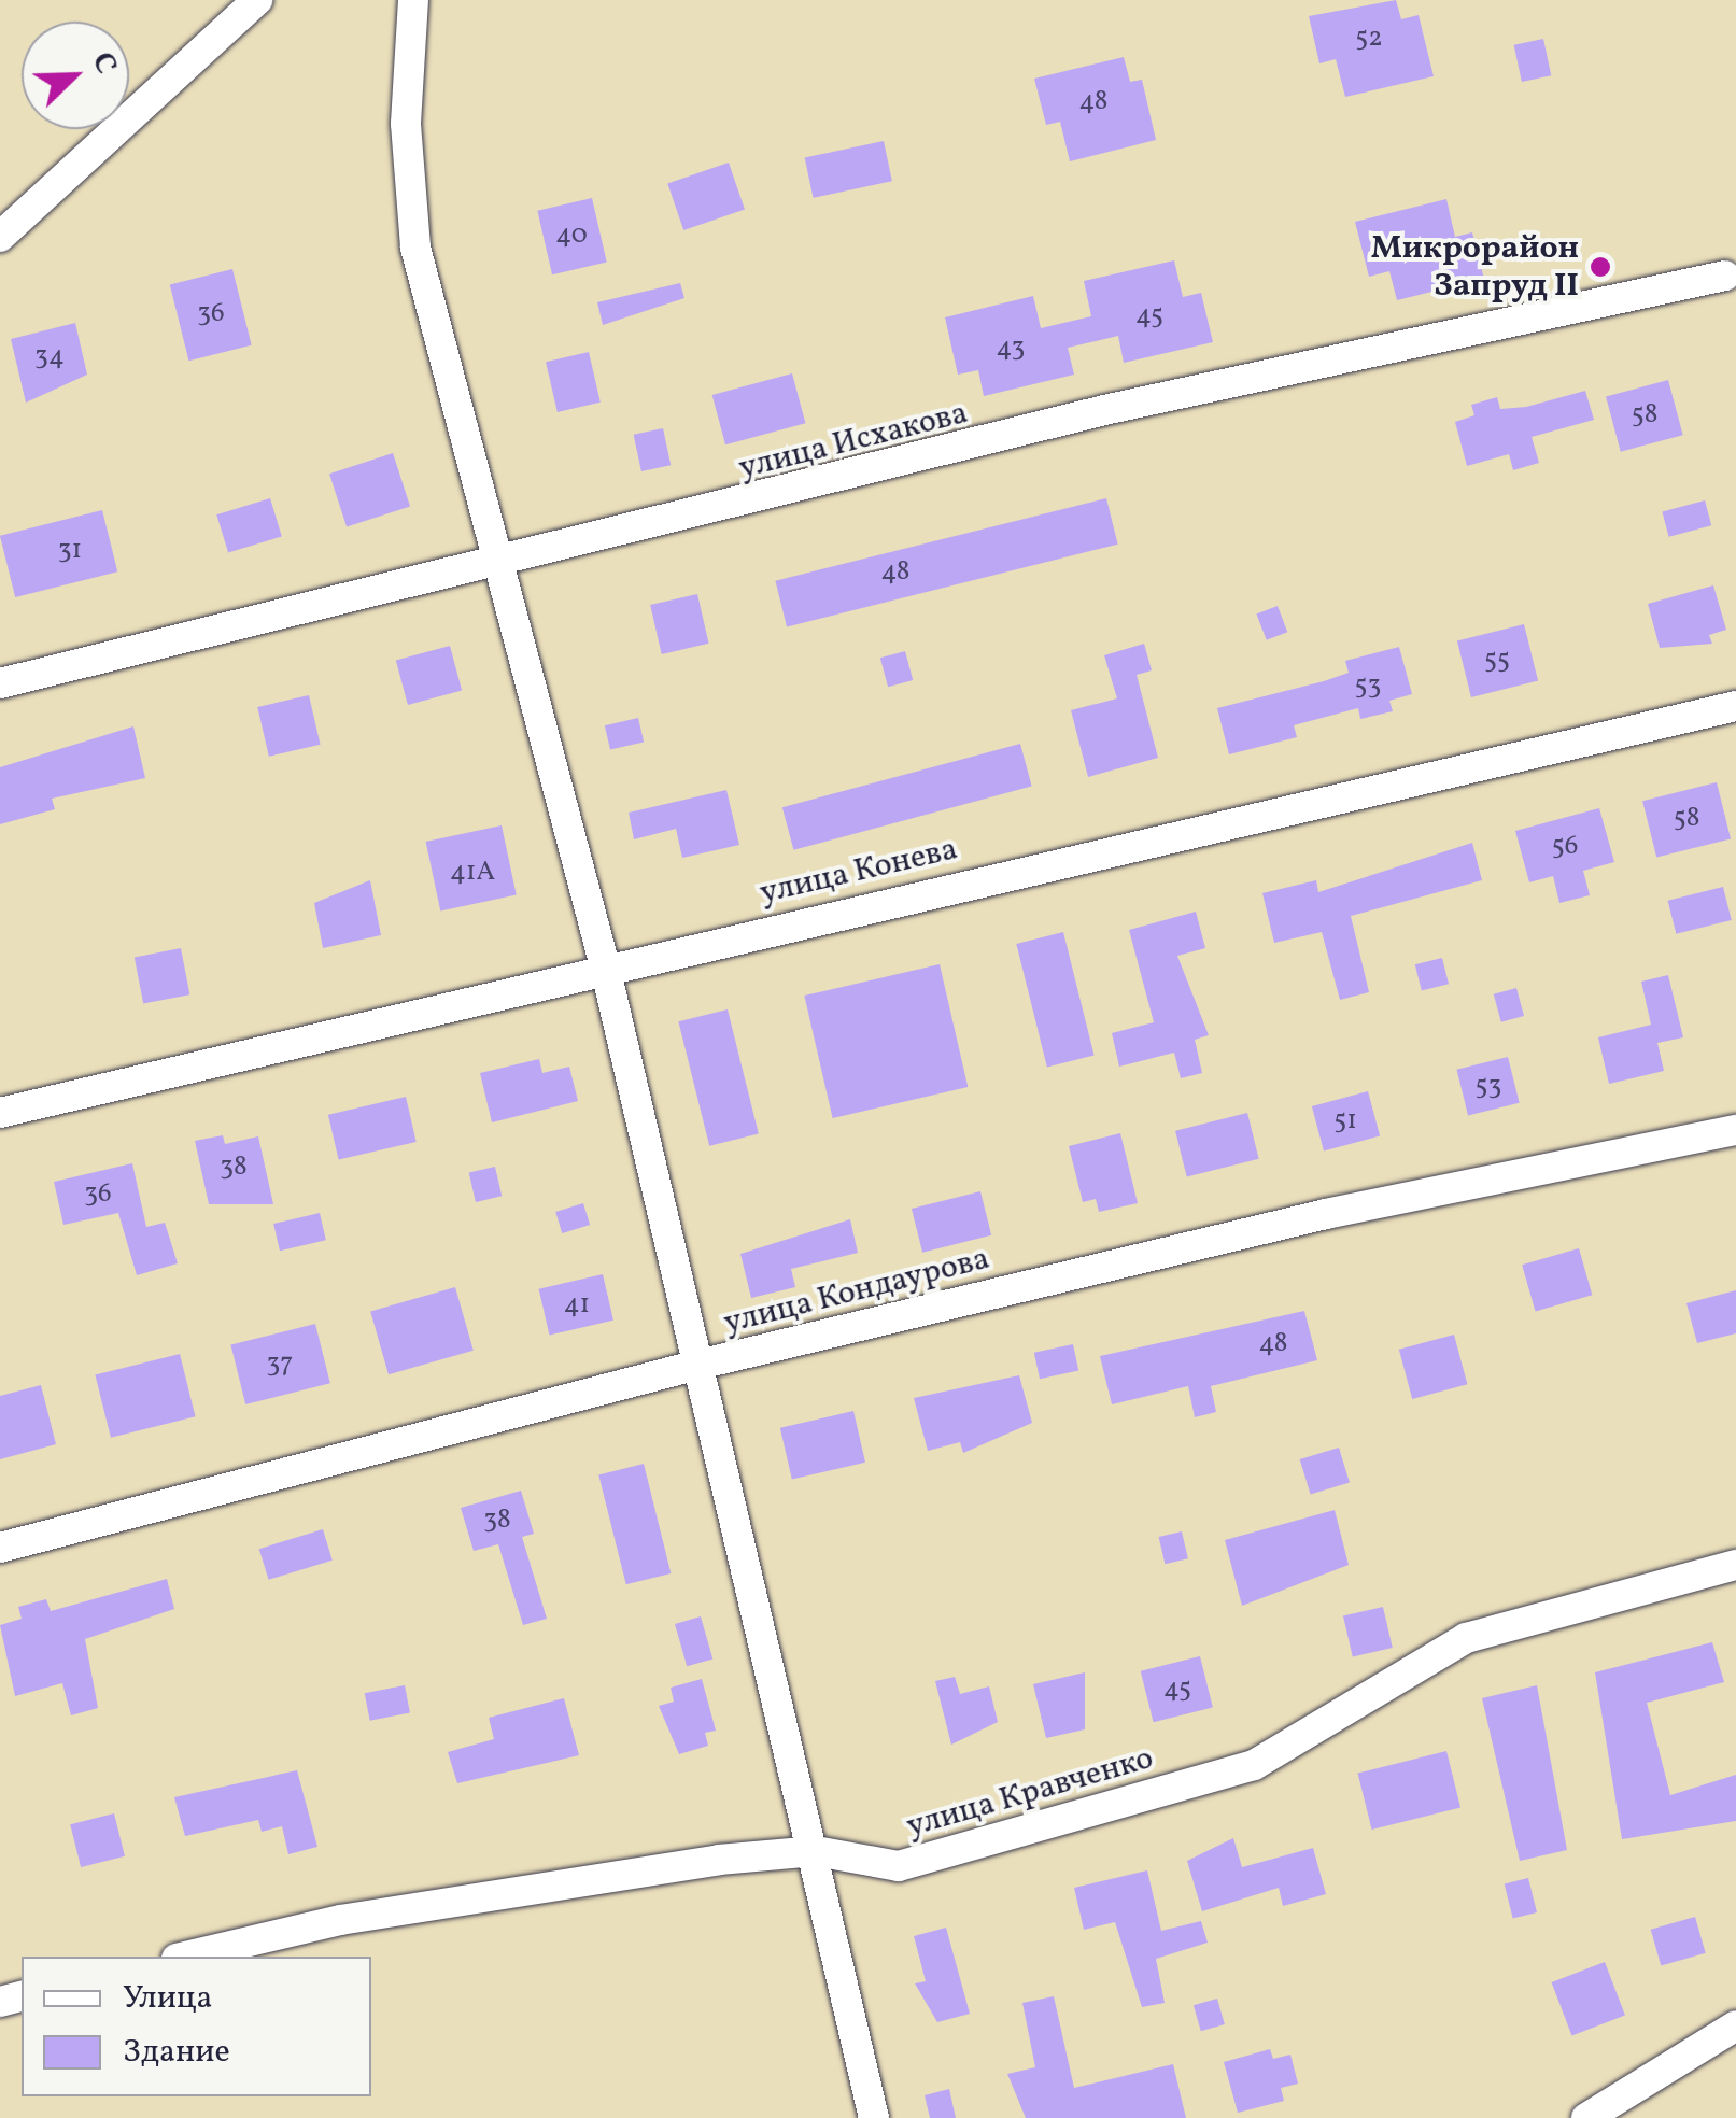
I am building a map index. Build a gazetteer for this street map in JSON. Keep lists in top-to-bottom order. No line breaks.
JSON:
{"streets":{"street":["улица Исхакова","улица Конева","улица Кондаурова","улица Кравченко"]},"places":["Микрорайон Запруд II"],"house_numbers":["52","48","40","36","45","43","34","58","31","48","55","53","58","56","41А","53","51","38","36","41","48","37","38","45"],"legend":["Улица","Здание"],"north":"top right"}
